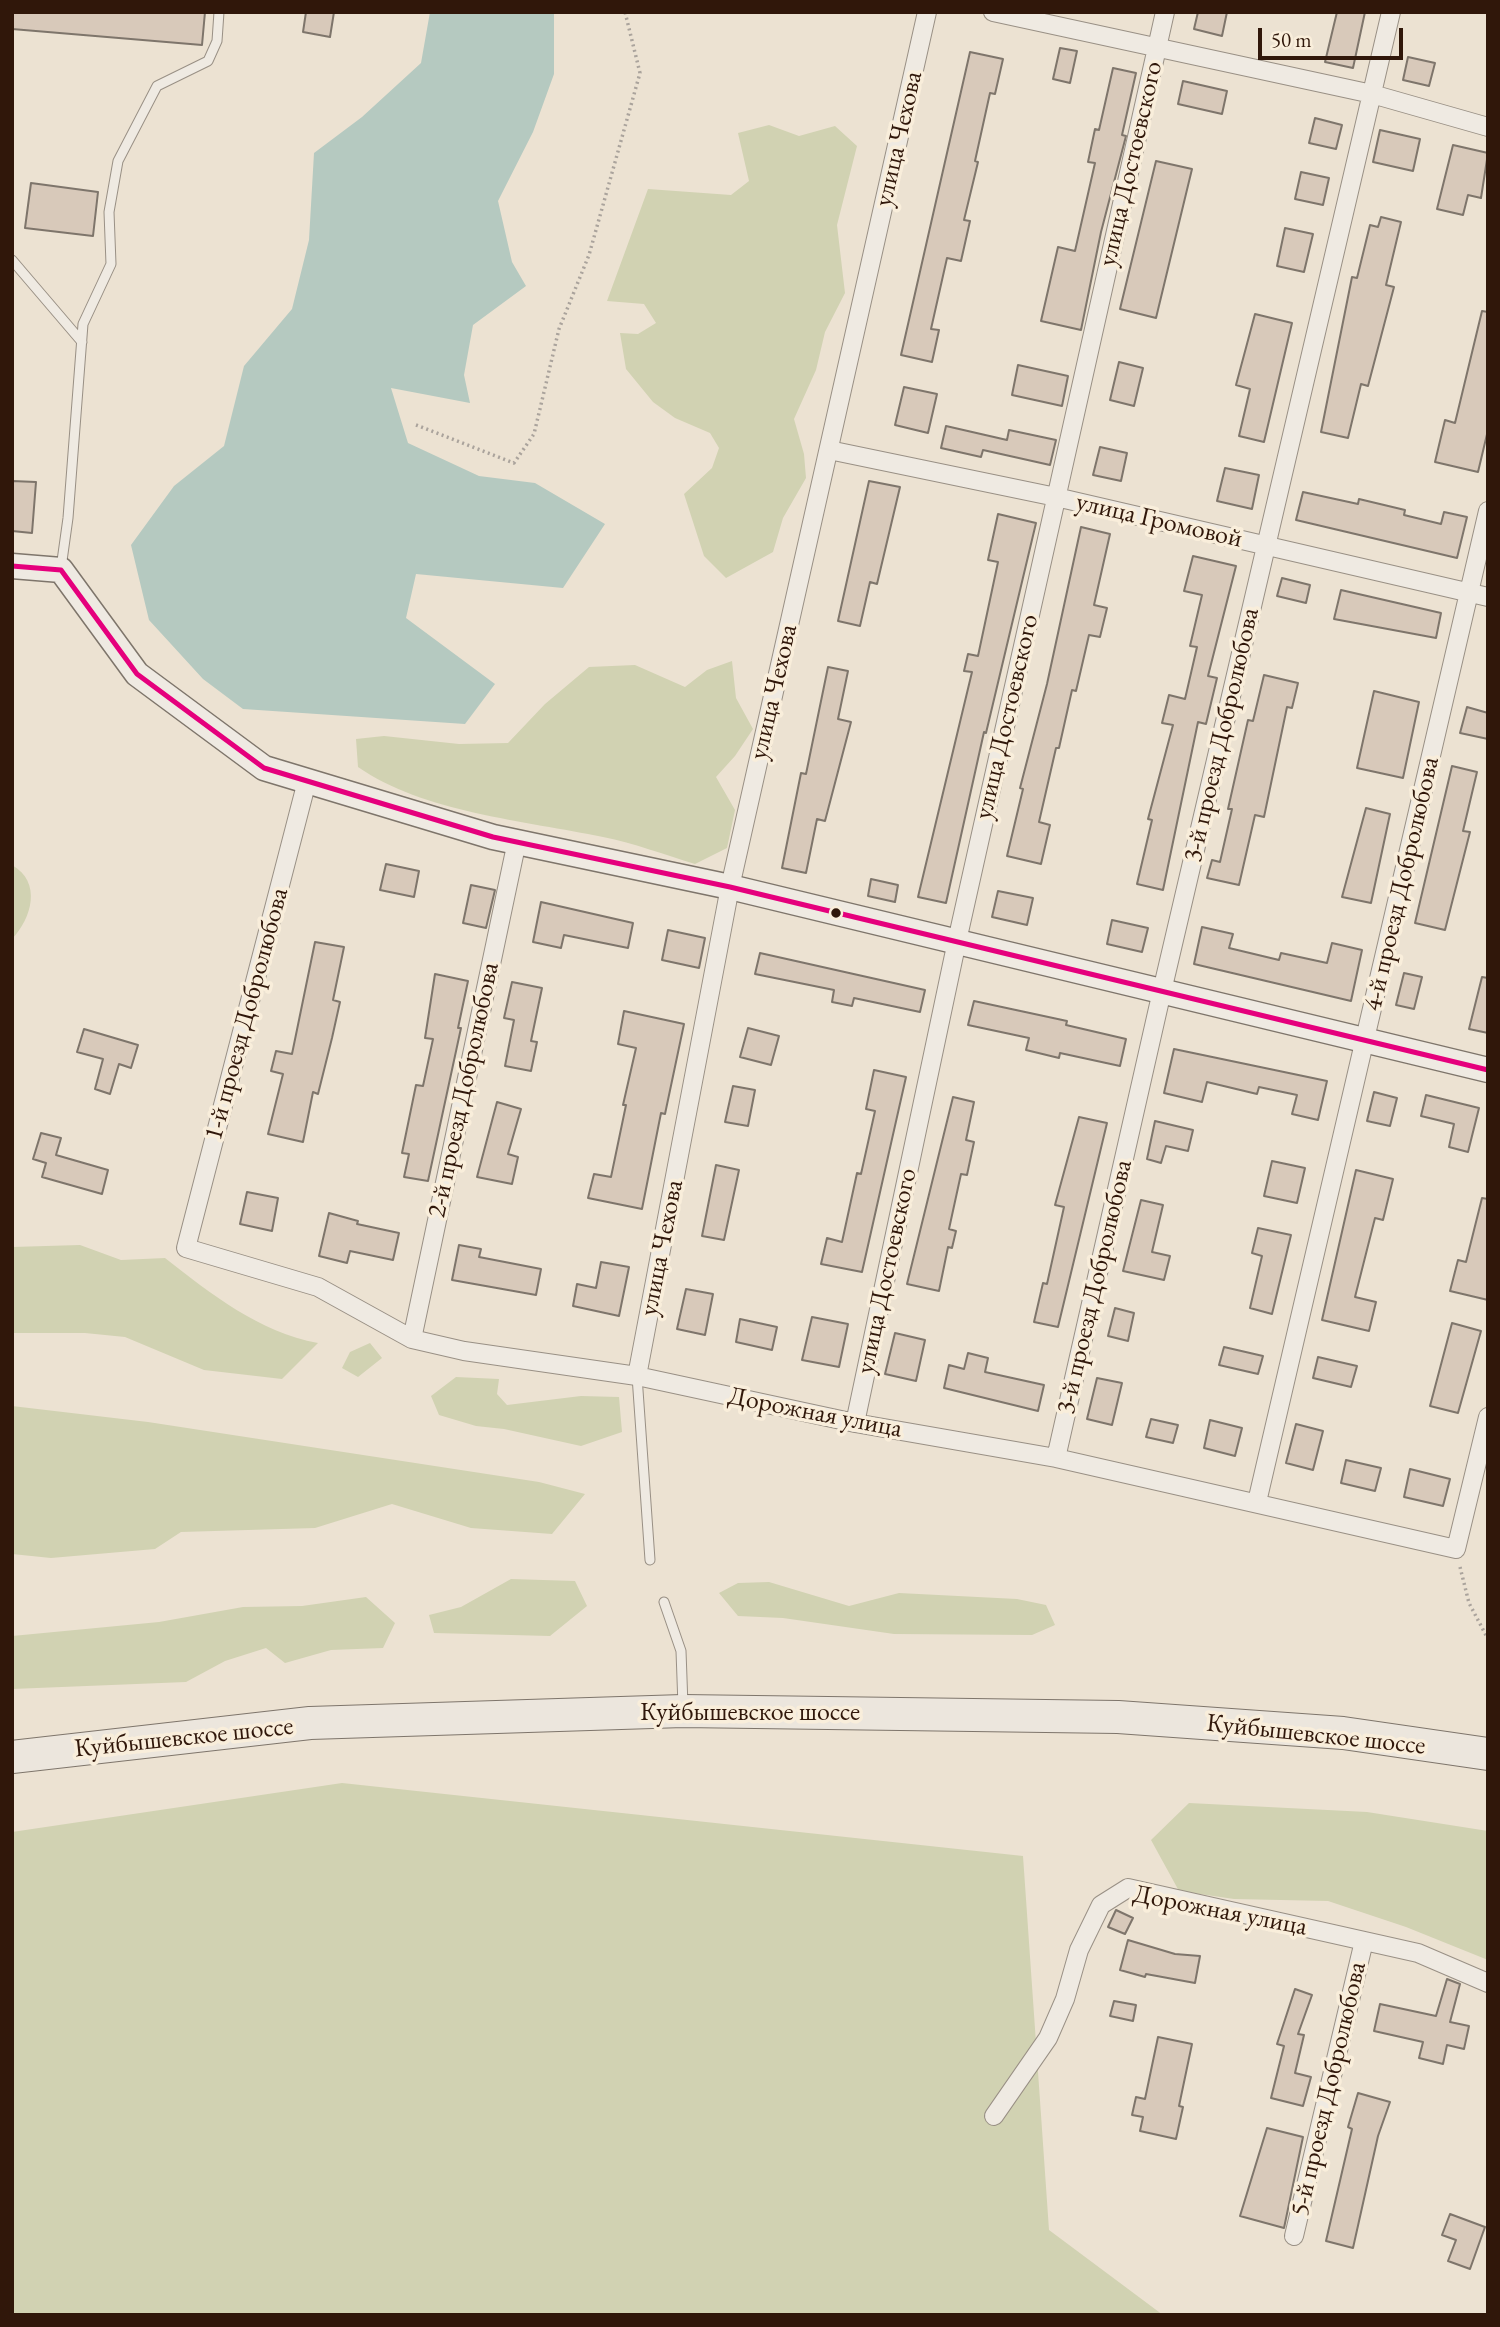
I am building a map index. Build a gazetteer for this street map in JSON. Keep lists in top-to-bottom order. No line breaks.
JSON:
{"streets":{"highway":["Куйбышевское шоссе"],"street":["улица Чехова","улица Достоевского","улица Громовой","3-й проезд Добролюбова","4-й проезд Добролюбова","1-й проезд Добролюбова","2-й проезд Добролюбова","Дорожная улица","5-й проезд Добролюбова"]},"crossings":[["улица Чехова","улица Громовой"],["улица Чехова","Дорожная улица"],["улица Достоевского","улица Громовой"],["улица Достоевского","Дорожная улица"],["улица Громовой","3-й проезд Добролюбова"],["улица Громовой","4-й проезд Добролюбова"],["3-й проезд Добролюбова","Дорожная улица"],["4-й проезд Добролюбова","Дорожная улица"],["1-й проезд Добролюбова","Дорожная улица"],["2-й проезд Добролюбова","Дорожная улица"],["Дорожная улица","5-й проезд Добролюбова"]],"scale_bar":"50 m"}
